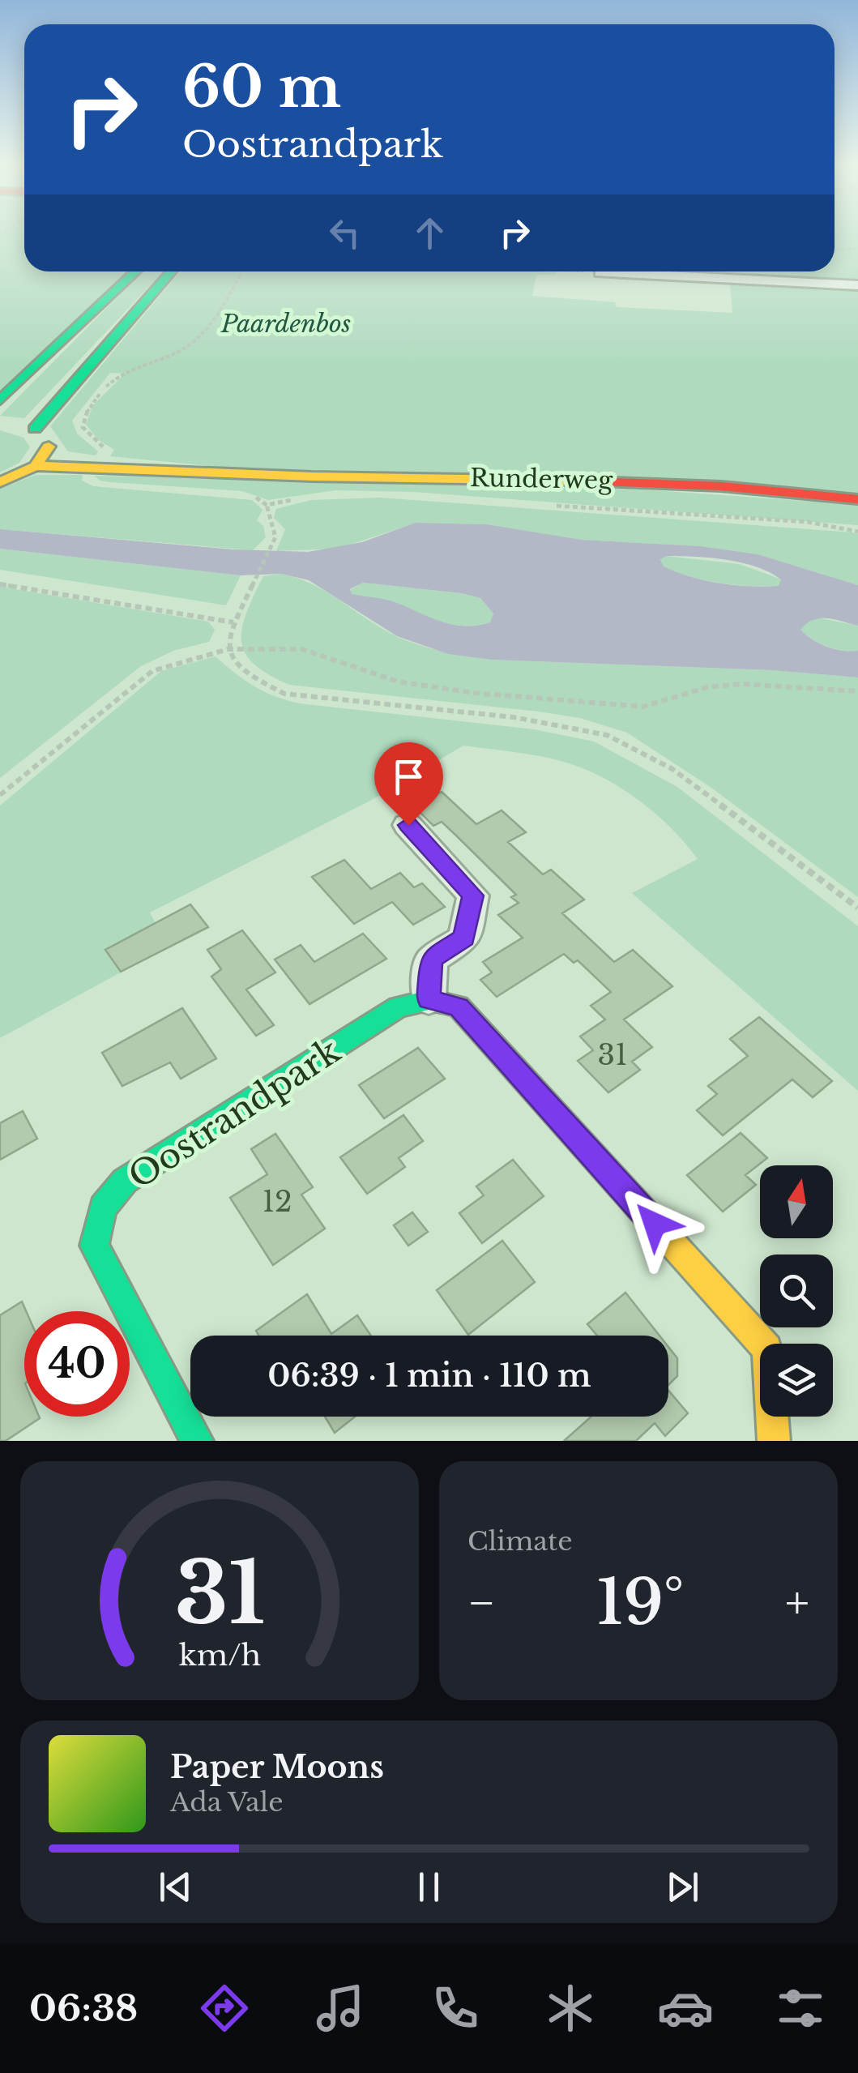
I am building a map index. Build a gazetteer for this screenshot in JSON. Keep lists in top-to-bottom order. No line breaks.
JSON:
{"streets":{"street":["Runderweg","Oostrandpark"]},"parks":["Paardenbos"],"house_numbers":["31","12"],"north":"top","page":{"turn":["60 m","Oostrandpark"],"limit":"40","trip":"06:39 · 1 min · 110 m","tile":"Climate","heat":["−","19°","+"],"song":["Paper Moons","Ada Vale"],"tabs":"06:38","gauge":["31","km/h"]}}
